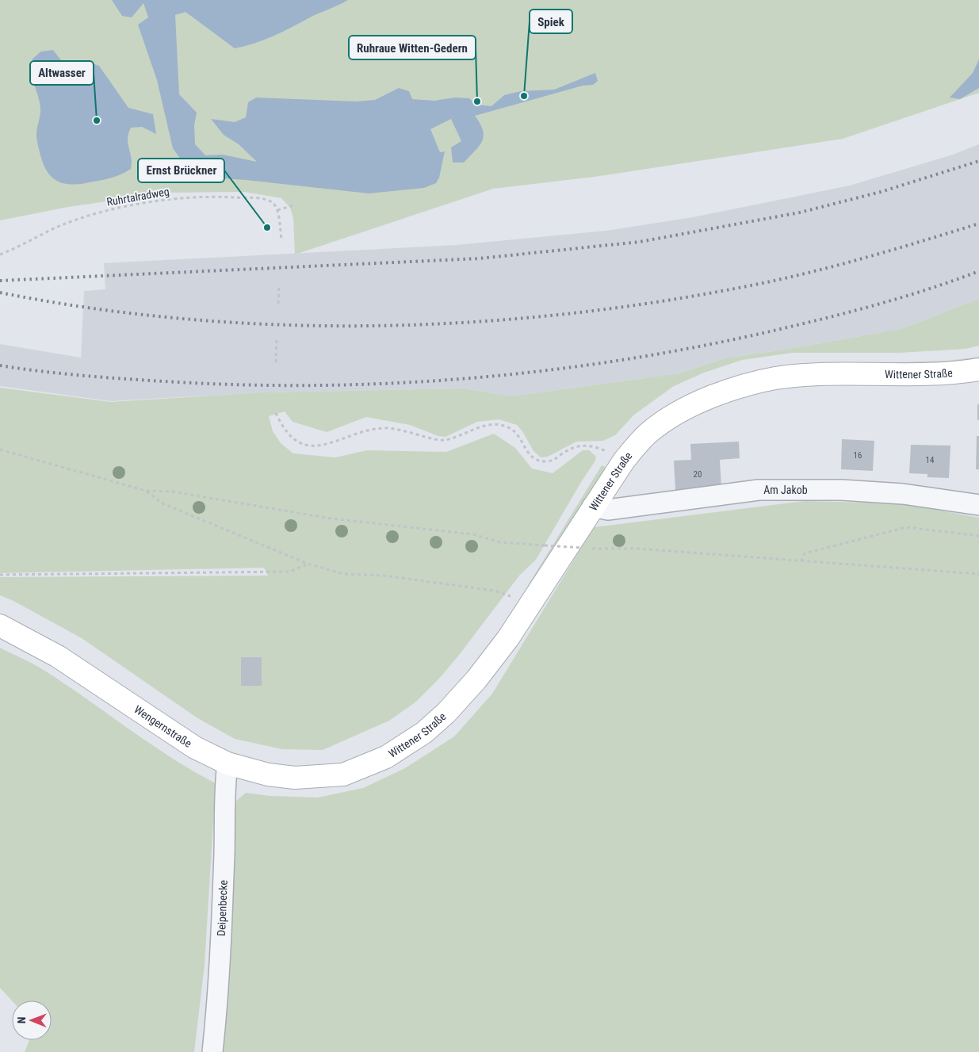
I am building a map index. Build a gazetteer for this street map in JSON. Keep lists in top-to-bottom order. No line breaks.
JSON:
{"streets":{"main road":["Wittener Straße","Wengernstraße"],"street":["Am Jakob","Deipenbecke"],"path":["Ruhrtalradweg"]},"crossings":[["Wittener Straße","Am Jakob"],["Wittener Straße","Wengernstraße"],["Wengernstraße","Deipenbecke"]],"places":["Spiek","Ruhraue Witten-Gedern","Altwasser","Ernst Brückner"],"house_numbers":["16","14","20"],"north":"left"}
